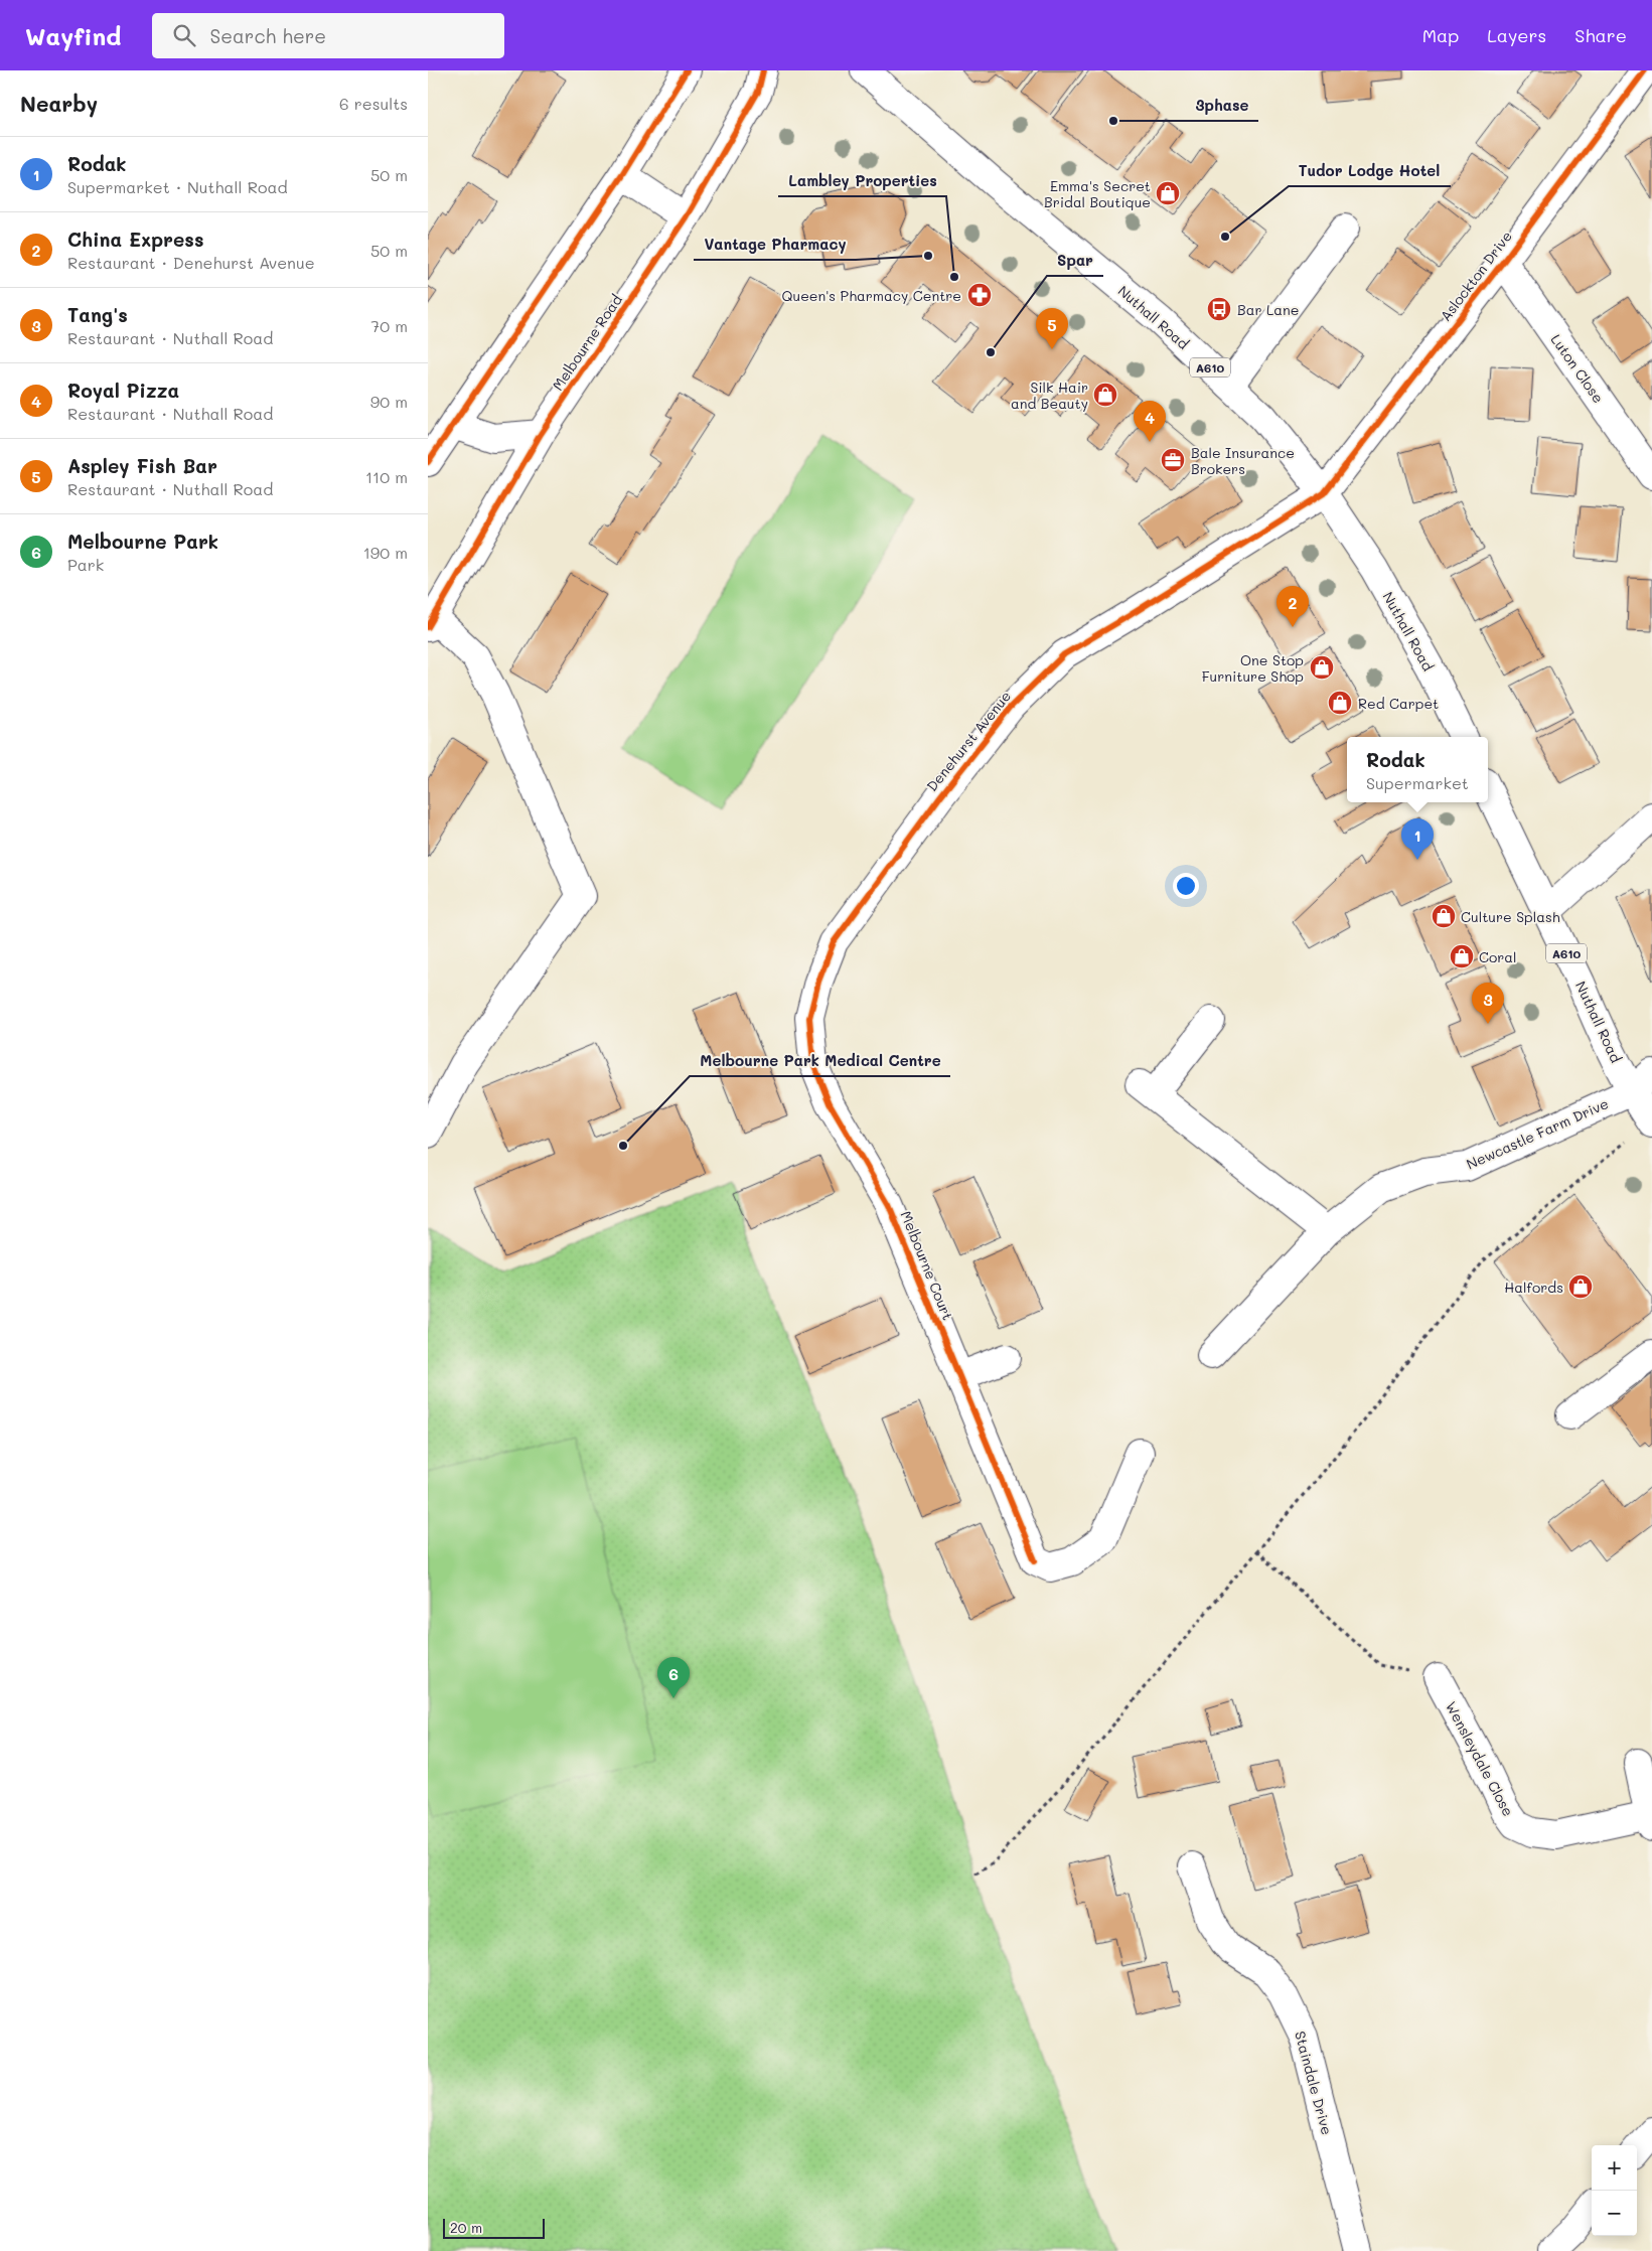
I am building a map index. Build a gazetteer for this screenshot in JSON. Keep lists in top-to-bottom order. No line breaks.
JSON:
{"streets":{"main road":["Aslockton Drive","Nuthall Road","Melbourne Road","A610","Luton Close","Denehurst Avenue","Newcastle Farm Drive","Melbourne Court","Wensleydale Close","Staindale Drive"]},"crossings":[["Aslockton Drive","Nuthall Road"],["Aslockton Drive","Luton Close"],["Aslockton Drive","Denehurst Avenue"],["Nuthall Road","Denehurst Avenue"],["Nuthall Road","Newcastle Farm Drive"],["Denehurst Avenue","Melbourne Court"]],"places":{"other":["3phase","Tudor Lodge Hotel","Vantage Pharmacy","Lambley Properties","Spar","Melbourne Park Medical Centre"],"shop":["Emma's Secret Bridal Boutique","Silk Hair and Beauty","One Stop Furniture Shop","Red Carpet","Culture Splash","Coral","Halfords"],"pharmacy":["Queen's Pharmacy Centre"],"bus stop":["Bar Lane"],"office":["Bale Insurance Brokers"]},"scale_bar":"20 m","page":{"header":"Wayfind","search":"Search here","nav":["Map","Layers","Share"],"heading":["Nearby","6 results"],"list":[{"mark":"1","name":"Rodak","note":"Supermarket · Nuthall Road","value":"50 m"},{"mark":"2","name":"China Express","note":"Restaurant · Denehurst Avenue","value":"50 m"},{"mark":"3","name":"Tang's","note":"Restaurant · Nuthall Road","value":"70 m"},{"mark":"4","name":"Royal Pizza","note":"Restaurant · Nuthall Road","value":"90 m"},{"mark":"5","name":"Aspley Fish Bar","note":"Restaurant · Nuthall Road","value":"110 m"},{"mark":"6","name":"Melbourne Park","note":"Park","value":"190 m"}],"pins":["5","4","2","1","3","6"],"popup":["Rodak","Supermarket"],"map_buttons":["+","−"],"scale":"20 m"}}
